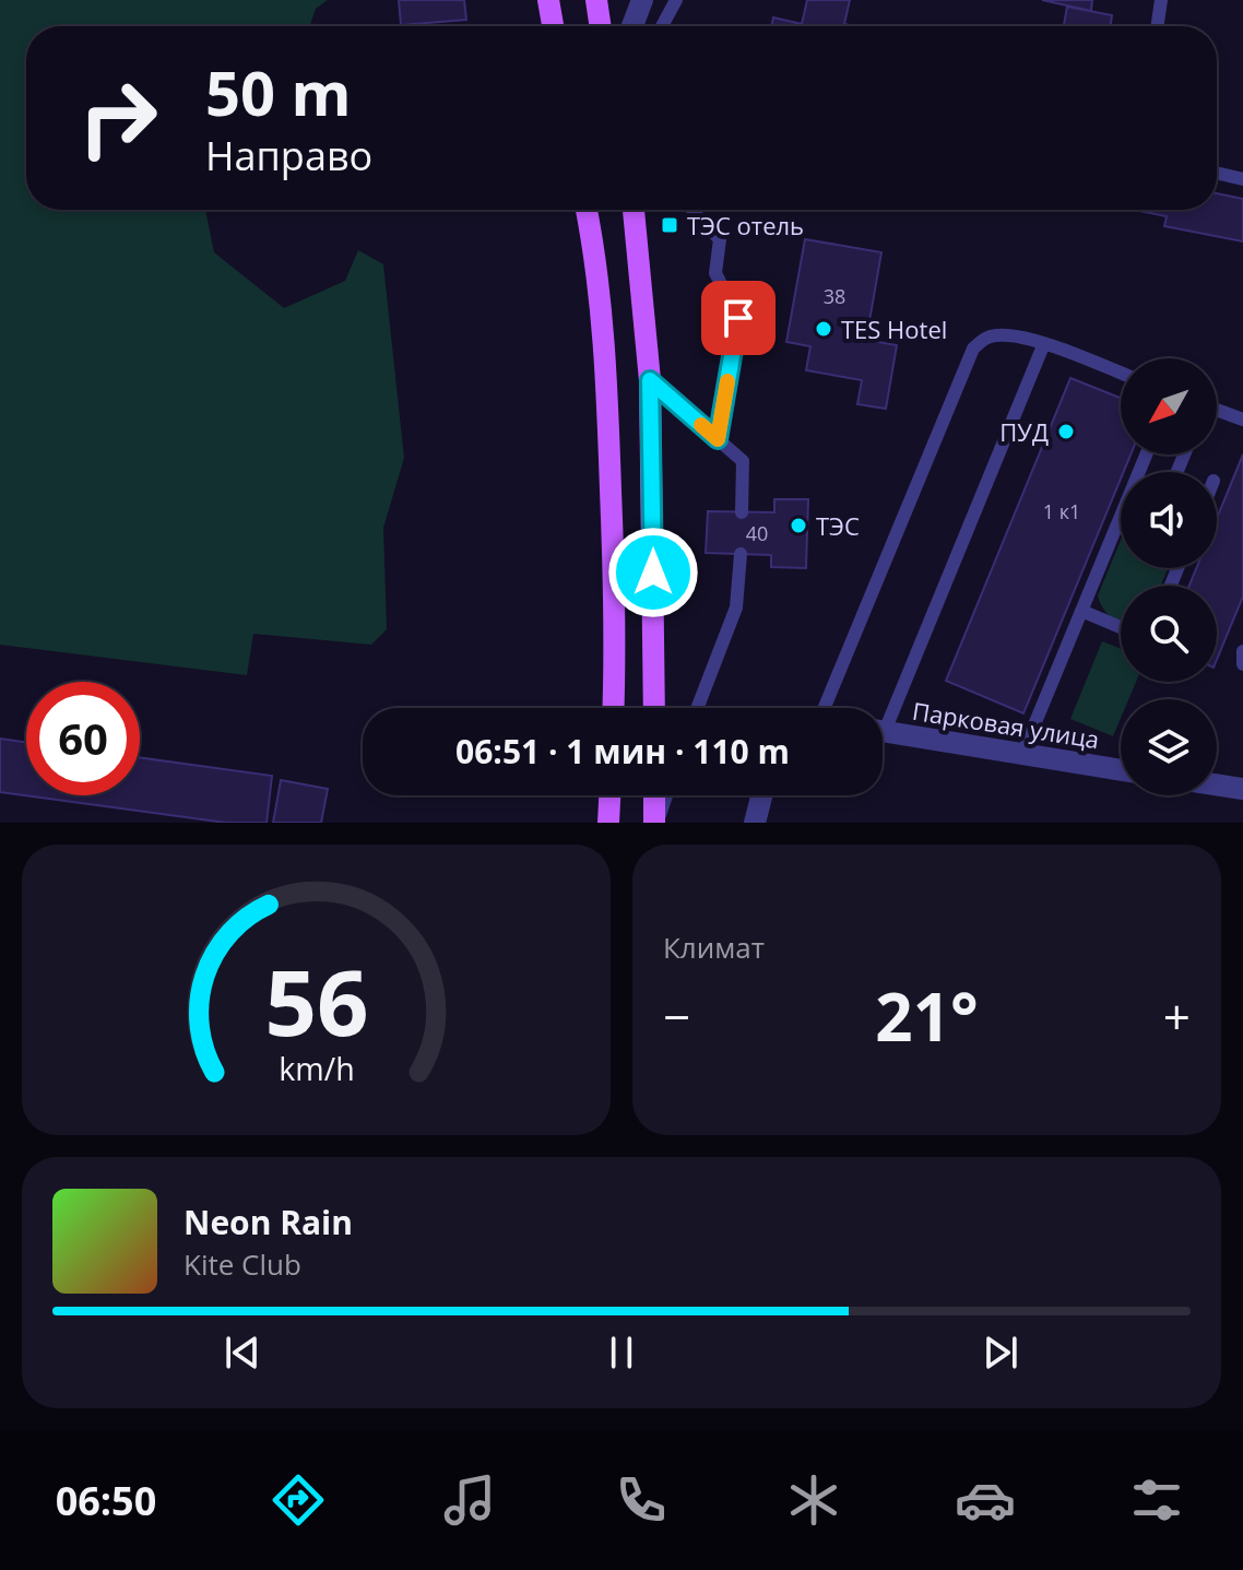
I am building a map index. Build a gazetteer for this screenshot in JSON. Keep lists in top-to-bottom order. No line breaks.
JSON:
{"streets":{"street":["Парковая улица"]},"places":{"transit":["ТЭС отель"],"other":["TES Hotel","ПУД","ТЭС"]},"house_numbers":["38","1 к1","40"],"north":"bottom left","page":{"turn":["50 m","Направо"],"limit":"60","trip":"06:51 · 1 мин · 110 m","tile":"Климат","heat":["−","21°","+"],"song":["Neon Rain","Kite Club"],"tabs":"06:50","gauge":["56","km/h"]}}
